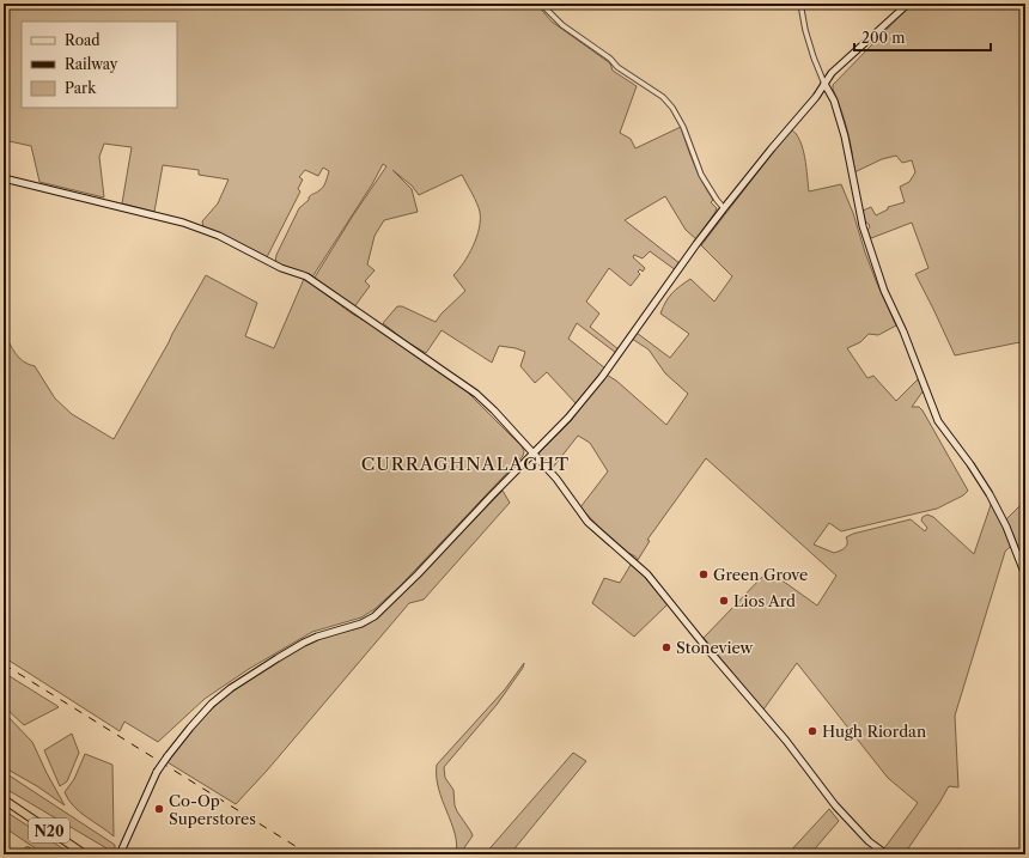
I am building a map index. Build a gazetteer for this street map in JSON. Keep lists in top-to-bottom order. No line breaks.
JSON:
{"streets":{"highway":["N20"]},"districts":["CURRAGHNALAGHT"],"places":["Green Grove","Lios Ard","Stoneview","Hugh Riordan","Co-Op Superstores"],"legend":["Road","Railway","Park"],"scale_bar":"200 m"}
